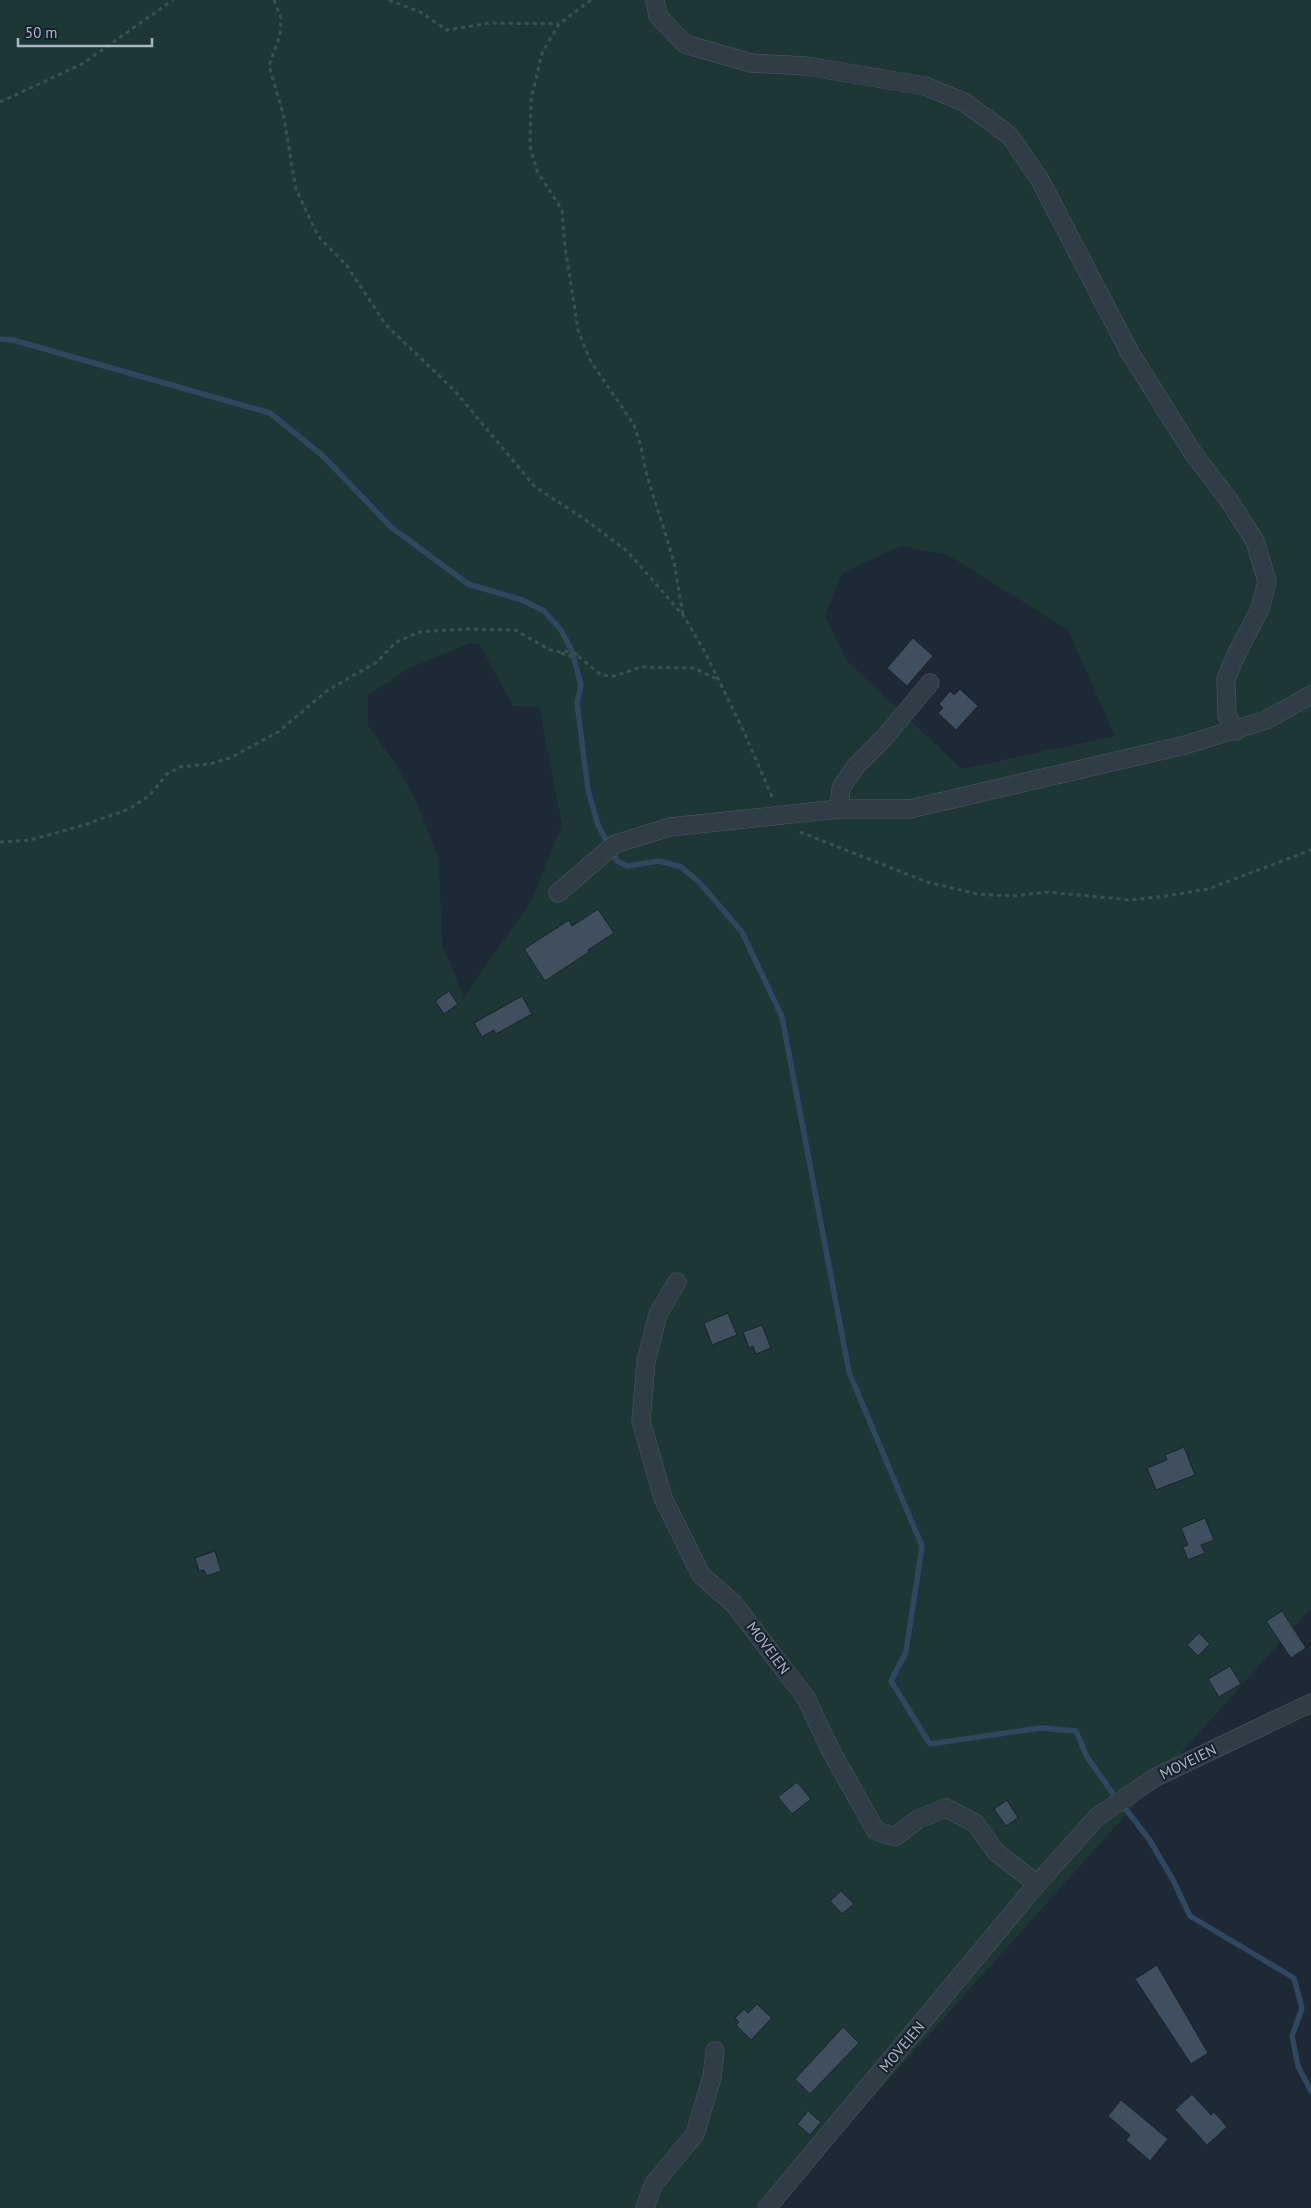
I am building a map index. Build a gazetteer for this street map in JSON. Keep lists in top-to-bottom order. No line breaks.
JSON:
{"streets":{"street":["MOVEIEN"]},"scale_bar":"50 m"}
